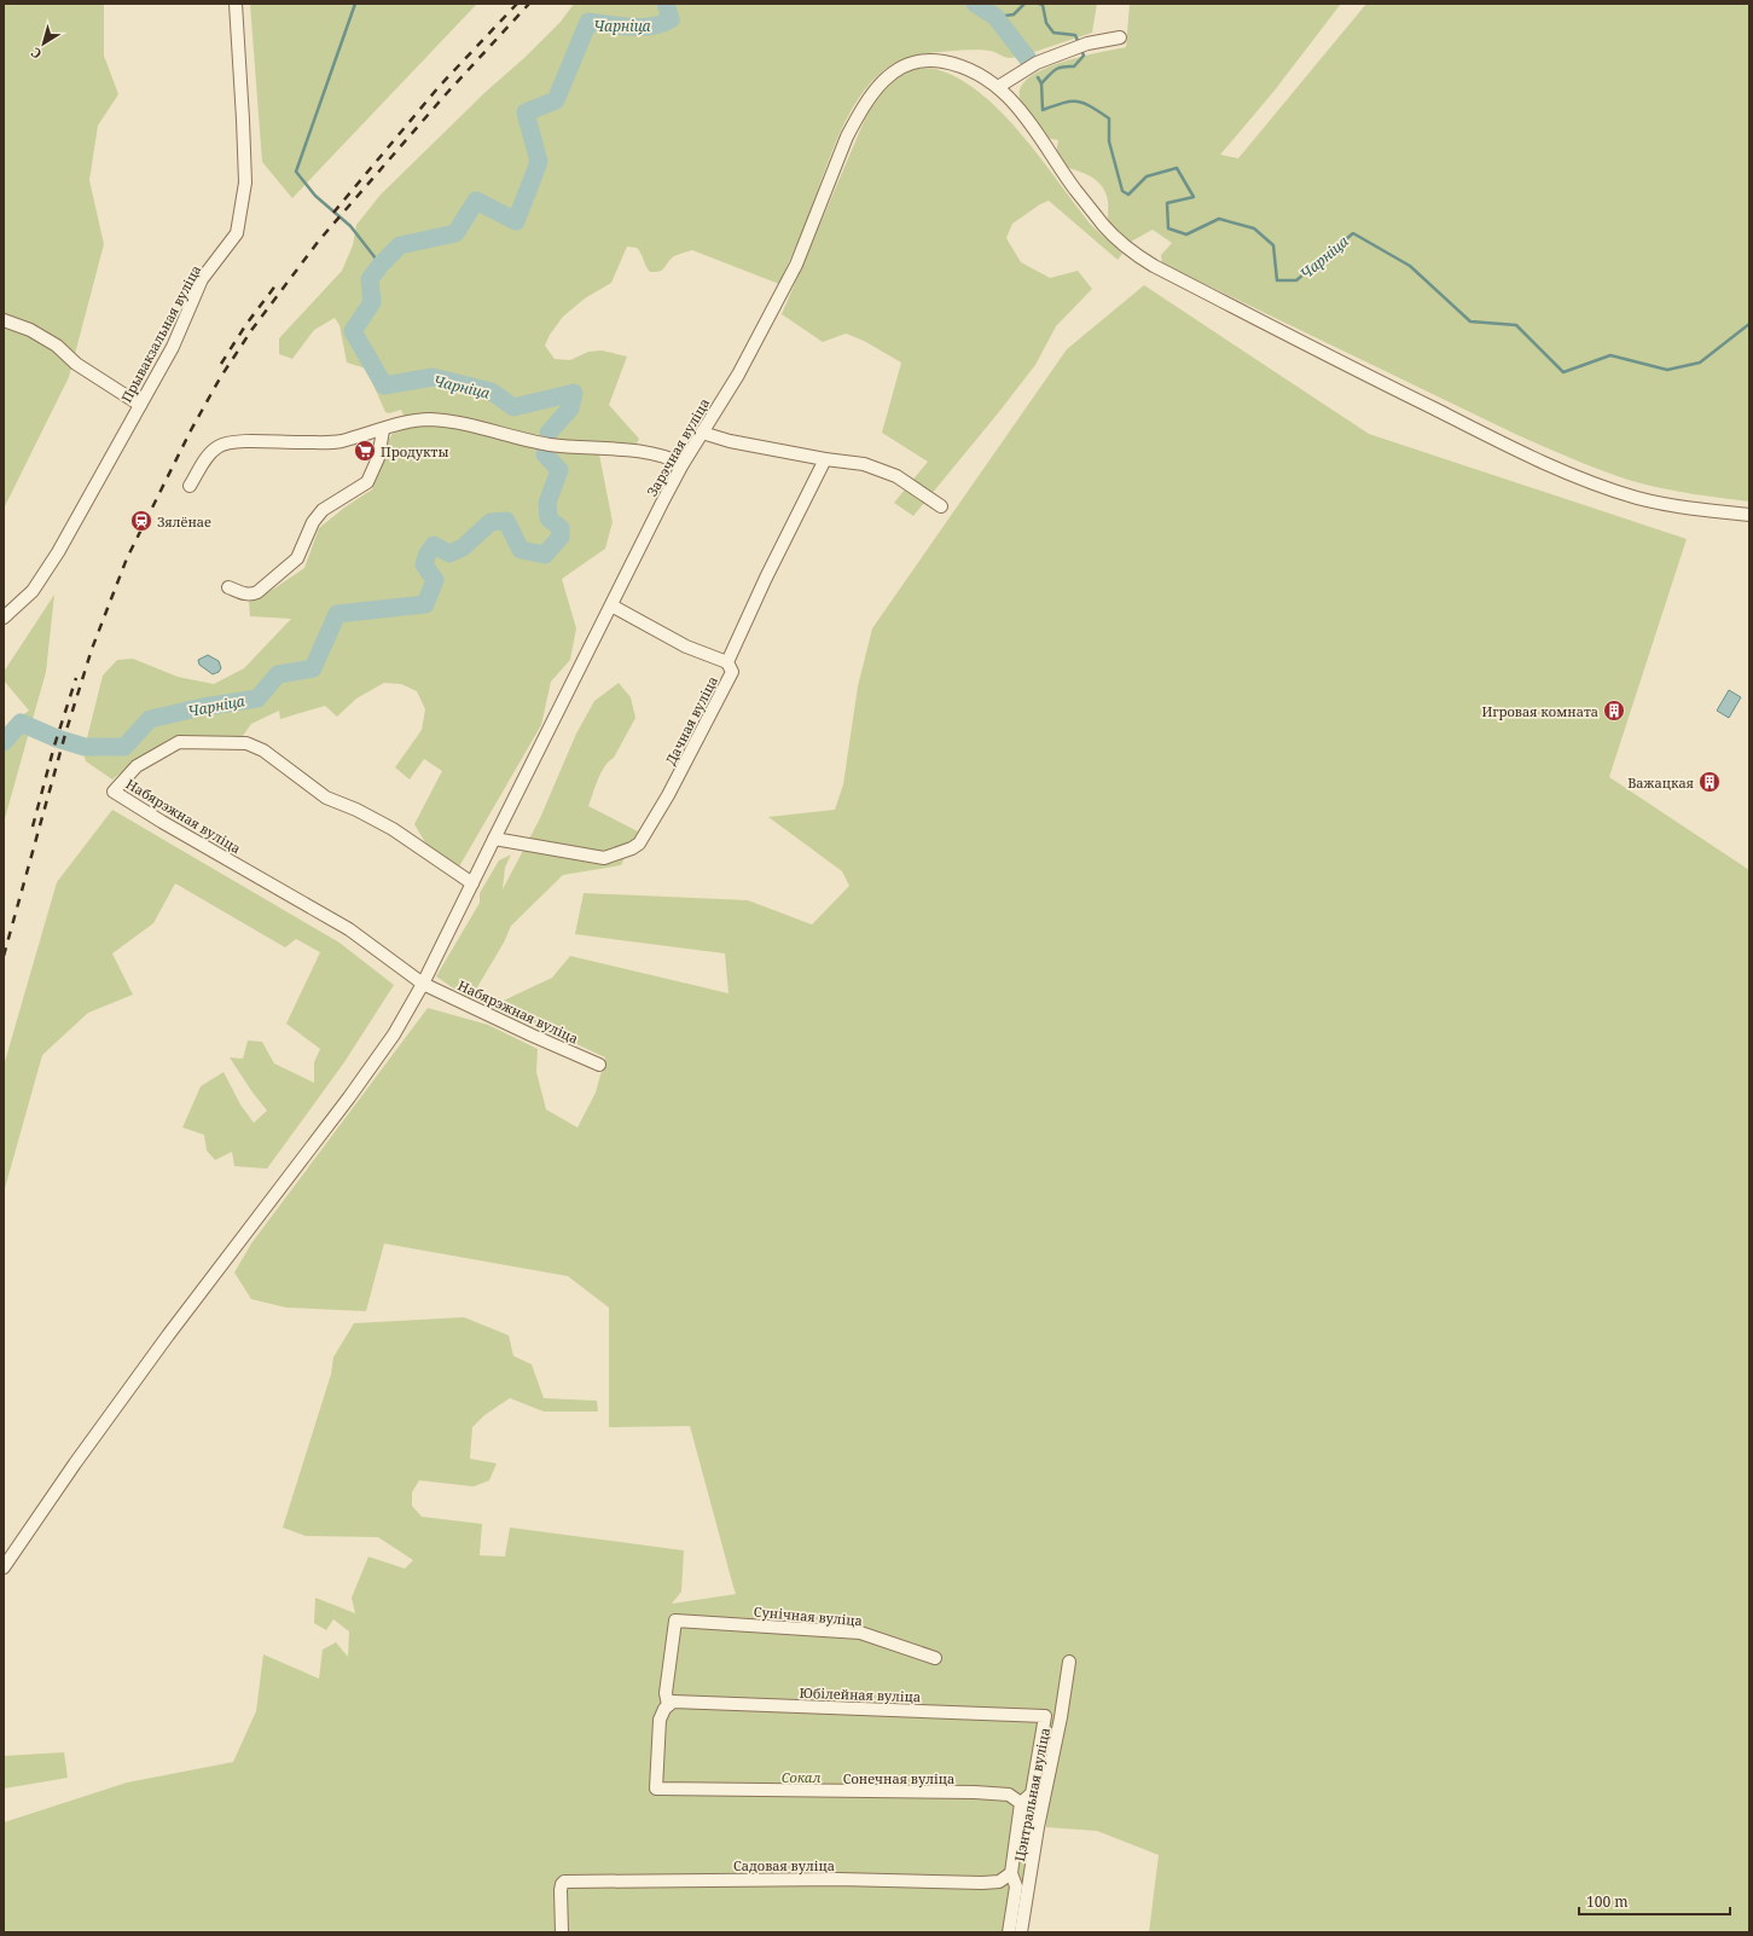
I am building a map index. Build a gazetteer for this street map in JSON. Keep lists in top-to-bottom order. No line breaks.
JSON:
{"streets":{"street":["Прывакзальная вуліца","Зарэчная вуліца","Дачная вуліца","Набярэжная вуліца","Сунічная вуліца","Юбілейная вуліца","Сонечная вуліца","Цэнтральная вуліца","Садовая вуліца"]},"crossings":[["Зарэчная вуліца","Дачная вуліца"],["Зарэчная вуліца","Набярэжная вуліца"],["Сунічная вуліца","Юбілейная вуліца"],["Сунічная вуліца","Сонечная вуліца"],["Юбілейная вуліца","Сонечная вуліца"]],"water":["Чарніца"],"parks":["Сокал"],"places":{"supermarket":["Продукты"],"station":["Зялёнае"],"building":["Игровая комната","Важацкая"]},"scale_bar":"100 m","north":"bottom left"}
